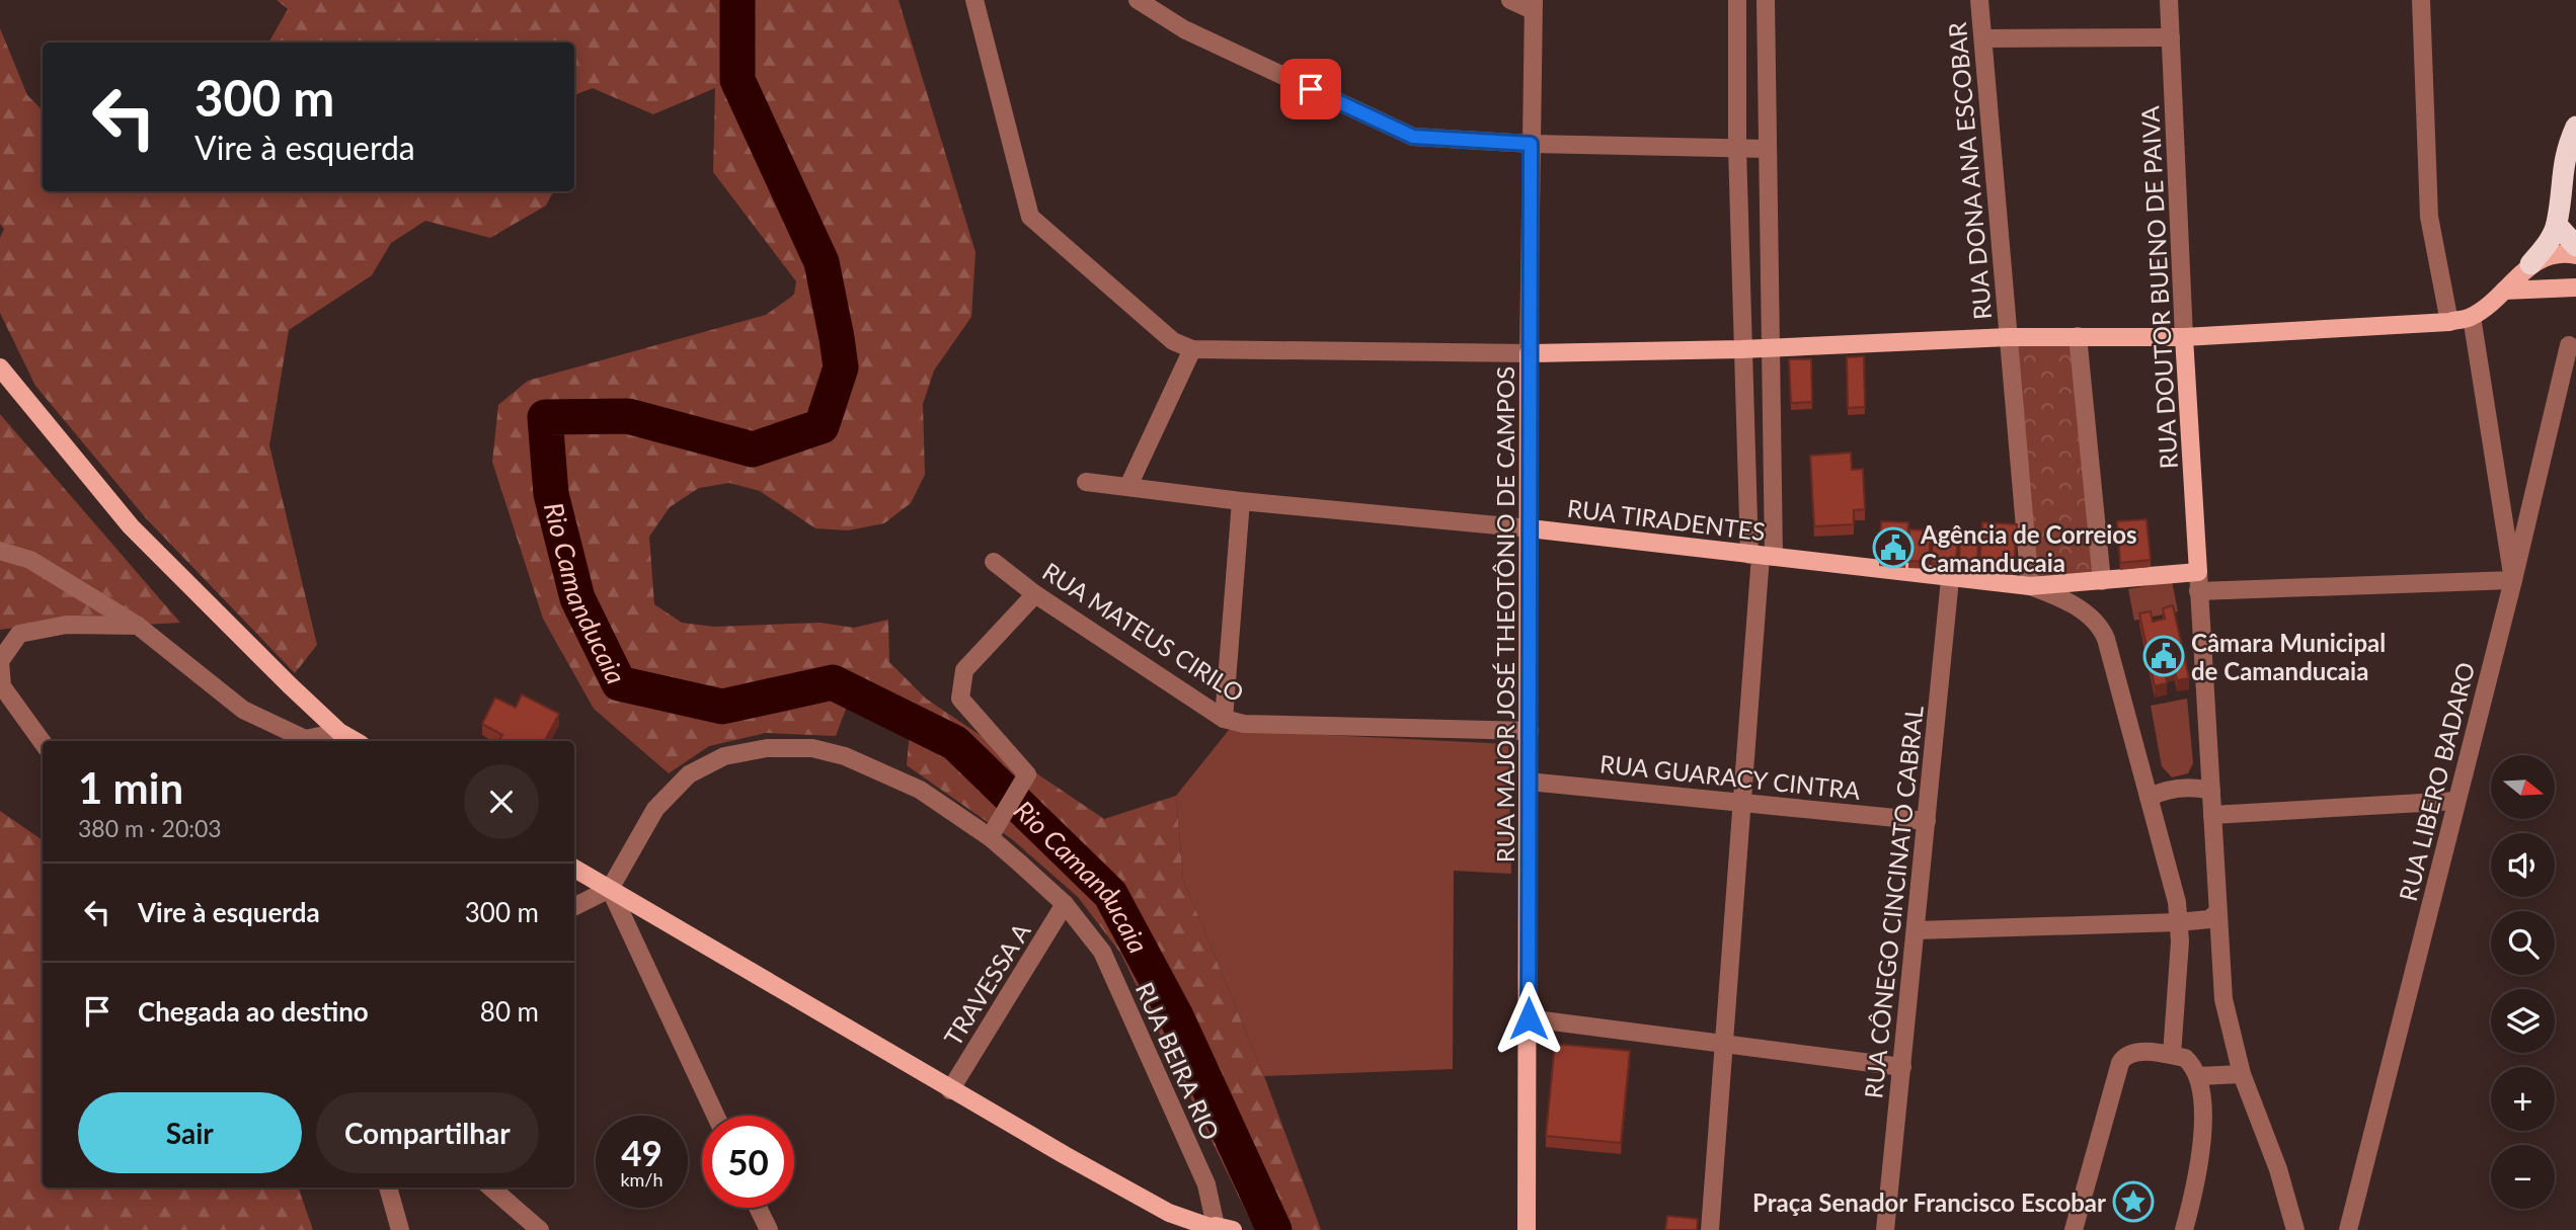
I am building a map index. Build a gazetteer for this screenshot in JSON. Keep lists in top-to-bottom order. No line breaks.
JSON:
{"streets":{"main road":["RUA DOUTOR BUENO DE PAIVA","RUA TIRADENTES","RUA MAJOR JOSÉ THEOTÔNIO DE CAMPOS"],"street":["RUA DONA ANA ESCOBAR","RUA MATEUS CIRILO","RUA GUARACY CINTRA","RUA LIBERO BADARO","RUA CÔNEGO CINCINATO CABRAL","TRAVESSA A","RUA BEIRA RIO"]},"crossings":[["RUA DONA ANA ESCOBAR","RUA TIRADENTES"],["RUA DOUTOR BUENO DE PAIVA","RUA TIRADENTES"],["RUA TIRADENTES","RUA MAJOR JOSÉ THEOTÔNIO DE CAMPOS"],["RUA TIRADENTES","RUA CÔNEGO CINCINATO CABRAL"],["RUA MAJOR JOSÉ THEOTÔNIO DE CAMPOS","RUA MATEUS CIRILO"],["RUA MAJOR JOSÉ THEOTÔNIO DE CAMPOS","RUA GUARACY CINTRA"],["RUA GUARACY CINTRA","RUA CÔNEGO CINCINATO CABRAL"],["TRAVESSA A","RUA BEIRA RIO"]],"water":["Rio Camanducaia"],"places":{"public building":["Agência de Correios Camanducaia","Câmara Municipal de Camanducaia"],"place":["Praça Senador Francisco Escobar"]},"north":"right","page":{"turn":["300 m","Vire à esquerda"],"heading":["1 min","380 m · 20:03"],"map_buttons":["+","−"],"list":[{"name":"Vire à esquerda","value":"300 m"},{"name":"Chegada ao destino","value":"80 m"}],"buttons":["Sair","Compartilhar"],"speed":"49 km/h","limit":"50"}}
